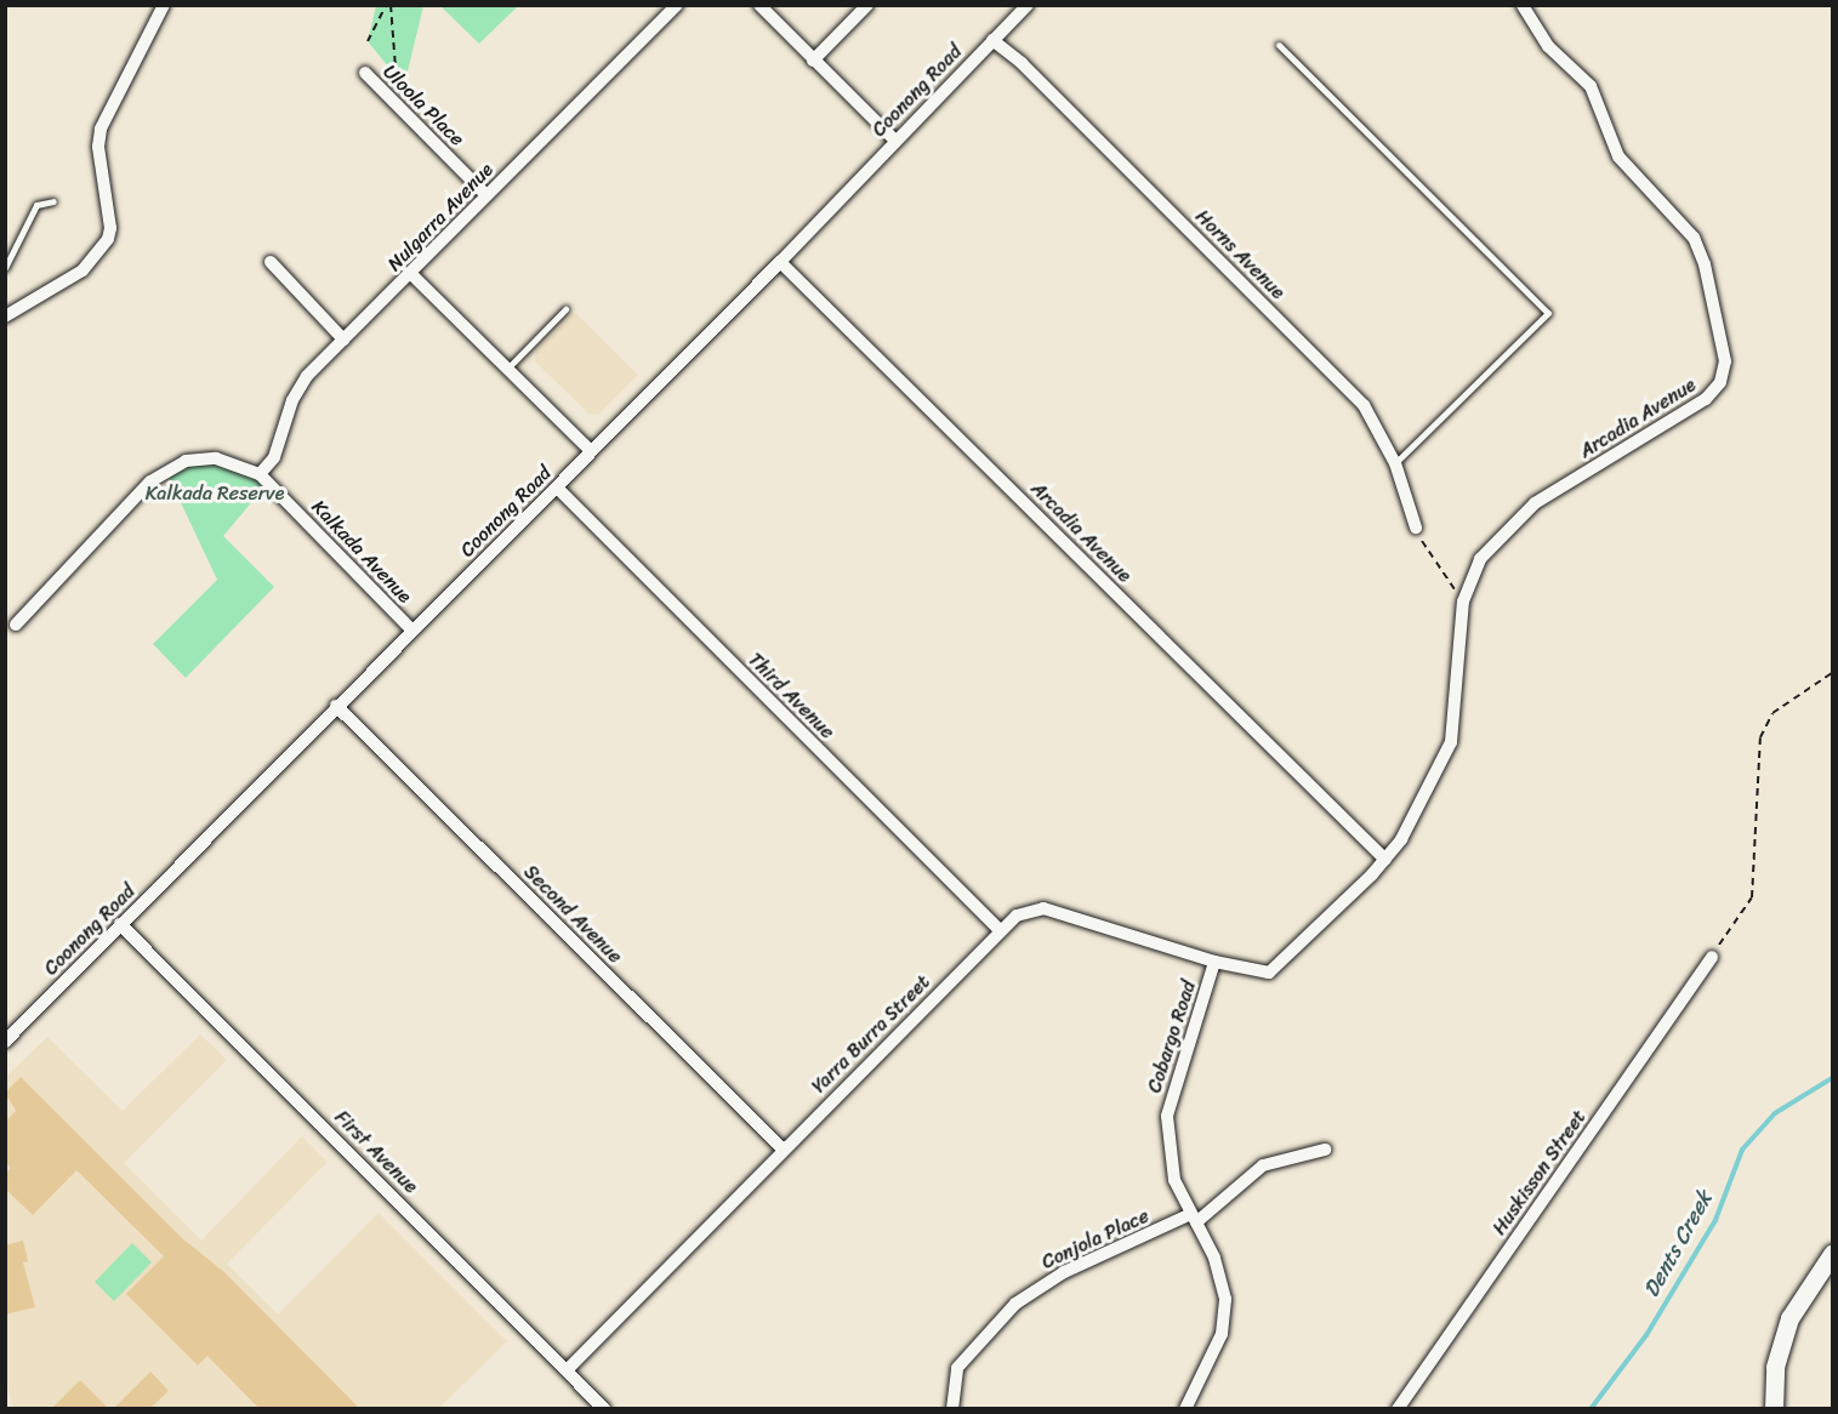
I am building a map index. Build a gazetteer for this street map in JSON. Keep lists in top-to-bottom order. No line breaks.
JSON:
{"streets":{"street":["Coonong Road","Uloola Place","Nulgarra Avenue","Horns Avenue","Arcadia Avenue","Kalkada Avenue","Third Avenue","Second Avenue","Yarra Burra Street","Cobargo Road","First Avenue","Huskisson Street","Conjola Place"]},"crossings":[["Coonong Road","Horns Avenue"],["Coonong Road","Arcadia Avenue"],["Coonong Road","Kalkada Avenue"],["Coonong Road","Third Avenue"],["Coonong Road","Second Avenue"],["Coonong Road","First Avenue"],["Uloola Place","Nulgarra Avenue"],["Nulgarra Avenue","Kalkada Avenue"],["Arcadia Avenue","Yarra Burra Street"],["Third Avenue","Yarra Burra Street"],["Second Avenue","Yarra Burra Street"],["Yarra Burra Street","Cobargo Road"],["Yarra Burra Street","First Avenue"],["Cobargo Road","Conjola Place"]],"water":["Dents Creek"],"parks":["Kalkada Reserve"]}
